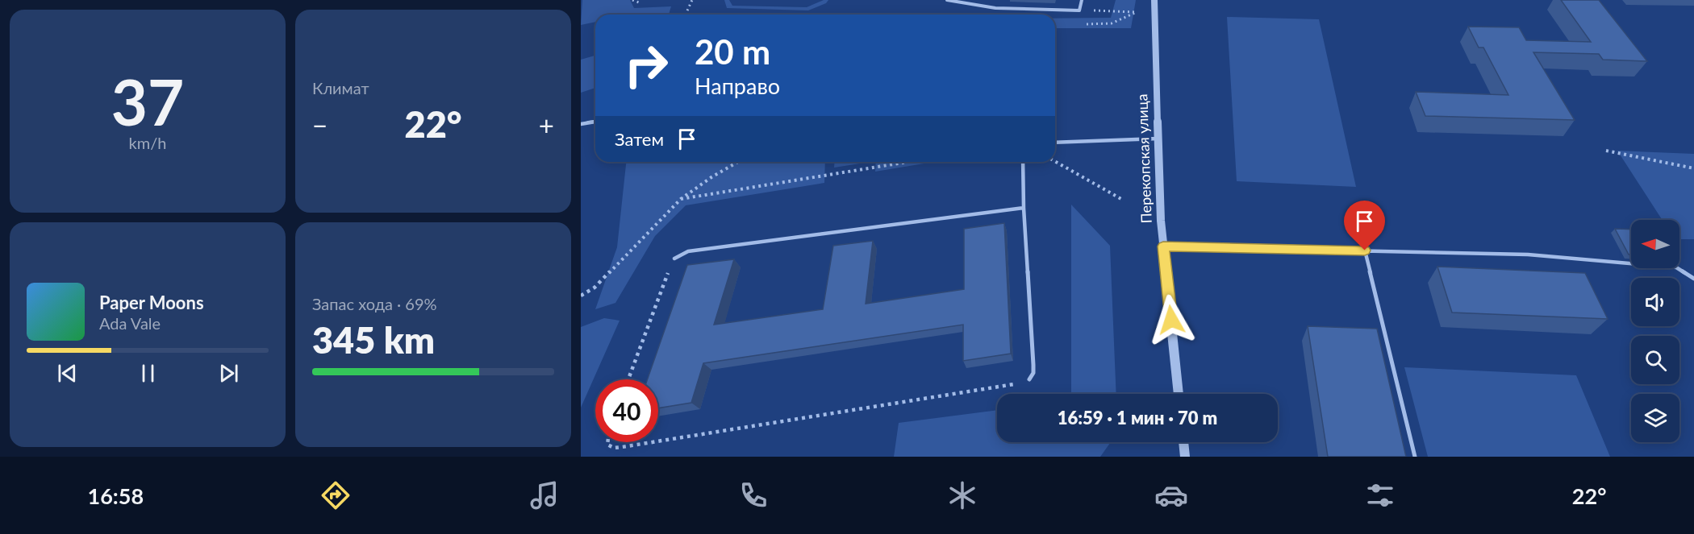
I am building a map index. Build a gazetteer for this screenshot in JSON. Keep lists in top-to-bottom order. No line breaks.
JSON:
{"streets":{"street":["Перекопская улица"]},"north":"left","page":{"tile":[["37","km/h"],"Климат",["Запас хода · 69%","345 km"]],"turn":["20 m","Направо"],"heat":["−","22°","+"],"then":"Затем","song":["Paper Moons","Ada Vale"],"limit":"40","trip":"16:59 · 1 мин · 70 m","tabs":["16:58","22°"]}}
